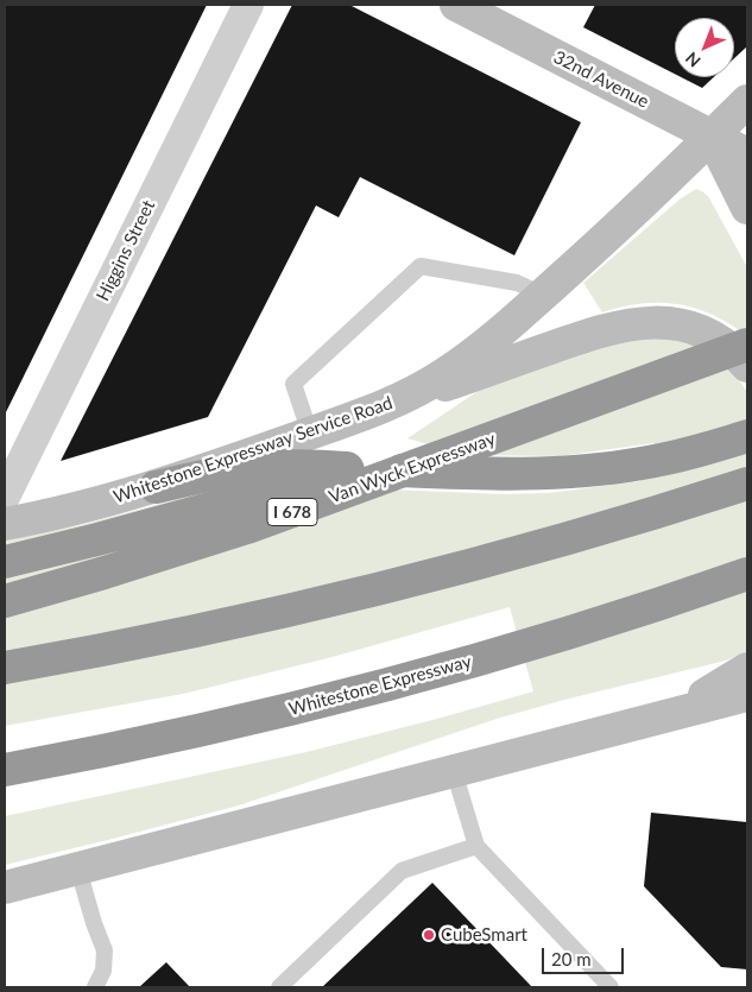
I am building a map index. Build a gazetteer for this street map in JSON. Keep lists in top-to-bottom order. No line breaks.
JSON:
{"streets":{"highway":["Van Wyck Expressway","I 678","Whitestone Expressway"],"main road":["32nd Avenue","Whitestone Expressway Service Road"],"street":["Higgins Street"]},"crossings":[["32nd Avenue","Whitestone Expressway Service Road"]],"places":["CubeSmart"],"scale_bar":"20 m","north":"bottom left"}
